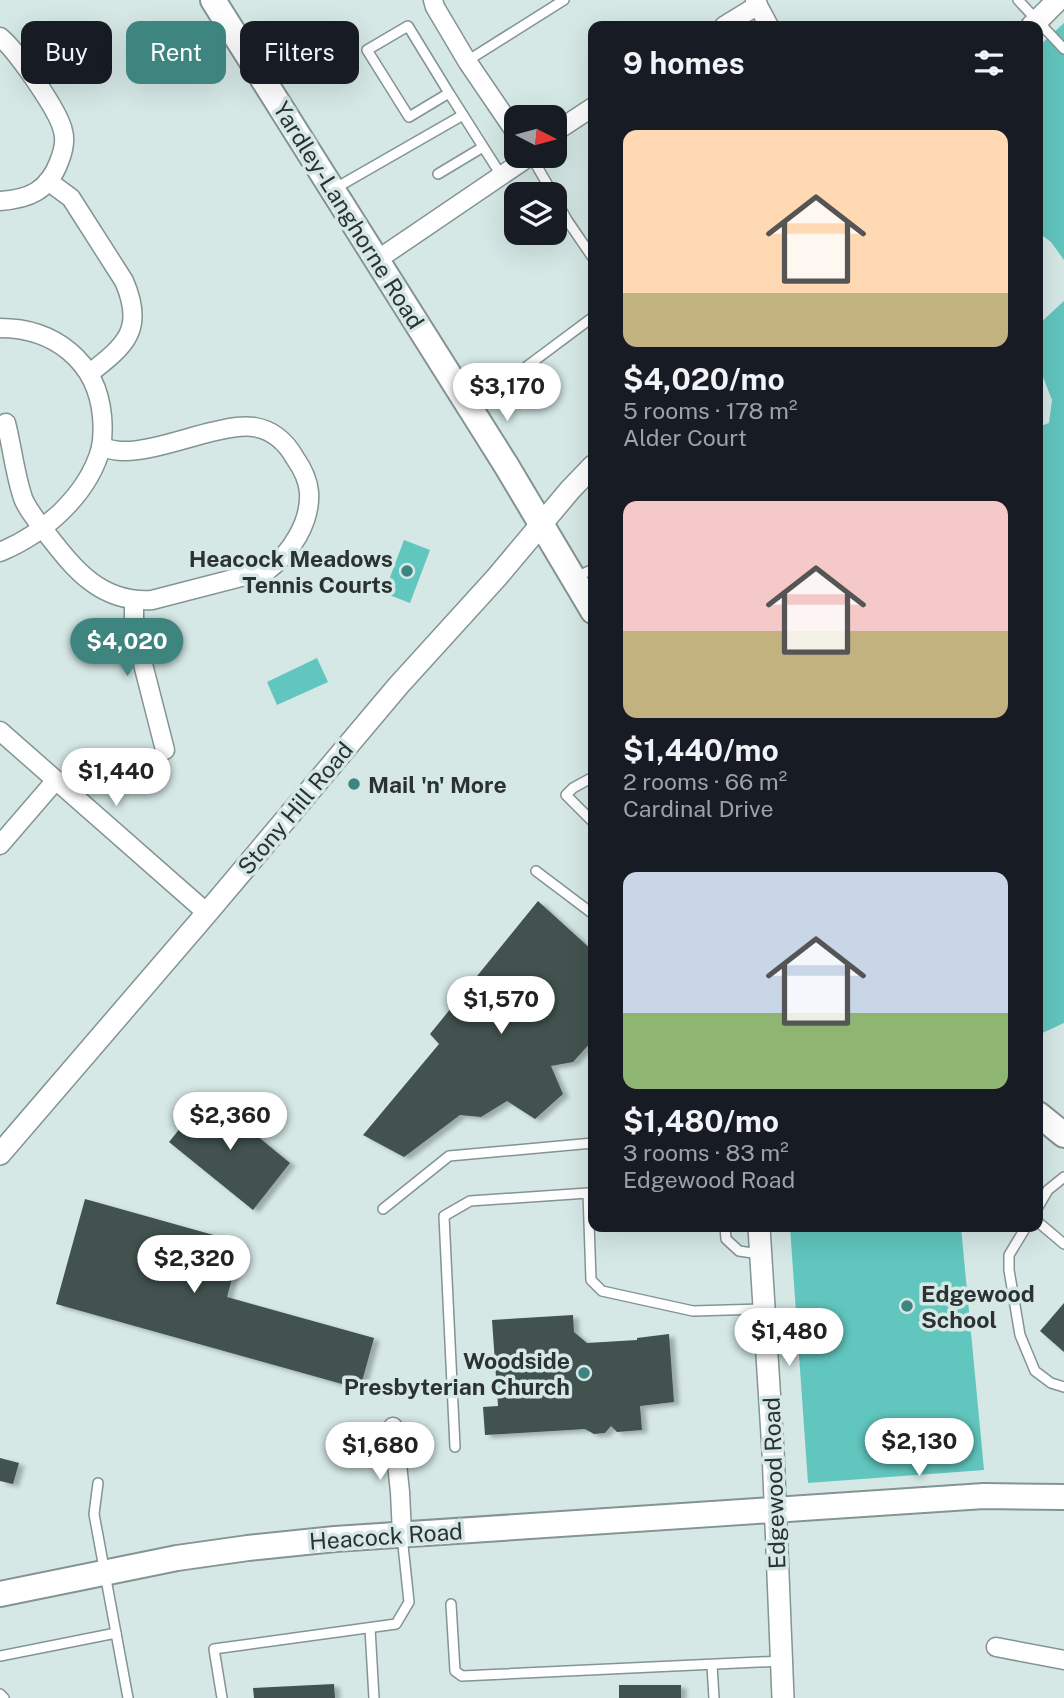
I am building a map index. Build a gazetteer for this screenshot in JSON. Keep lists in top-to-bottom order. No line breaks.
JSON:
{"streets":{"main road":["Yardley-Langhorne Road","Heacock Road"],"street":["Stony Hill Road","Edgewood Road"]},"crossings":[["Yardley-Langhorne Road","Stony Hill Road"],["Edgewood Road","Heacock Road"]],"places":["Heacock Meadows Tennis Courts","Mail 'n' More","Edgewood School","Woodside Presbyterian Church"],"north":"right","page":{"chip":["Buy","Rent","Filters"],"heading":"9 homes","list":[{"name":"$4,020/mo","note":"5 rooms · 178 m² · Alder Court"},{"name":"$1,440/mo","note":"2 rooms · 66 m² · Cardinal Drive"},{"name":"$1,480/mo","note":"3 rooms · 83 m² · Edgewood Road"}],"price":["$3,170","$4,020","$1,440","$1,570","$2,360","$2,320","$1,480","$2,130","$1,680"]}}
